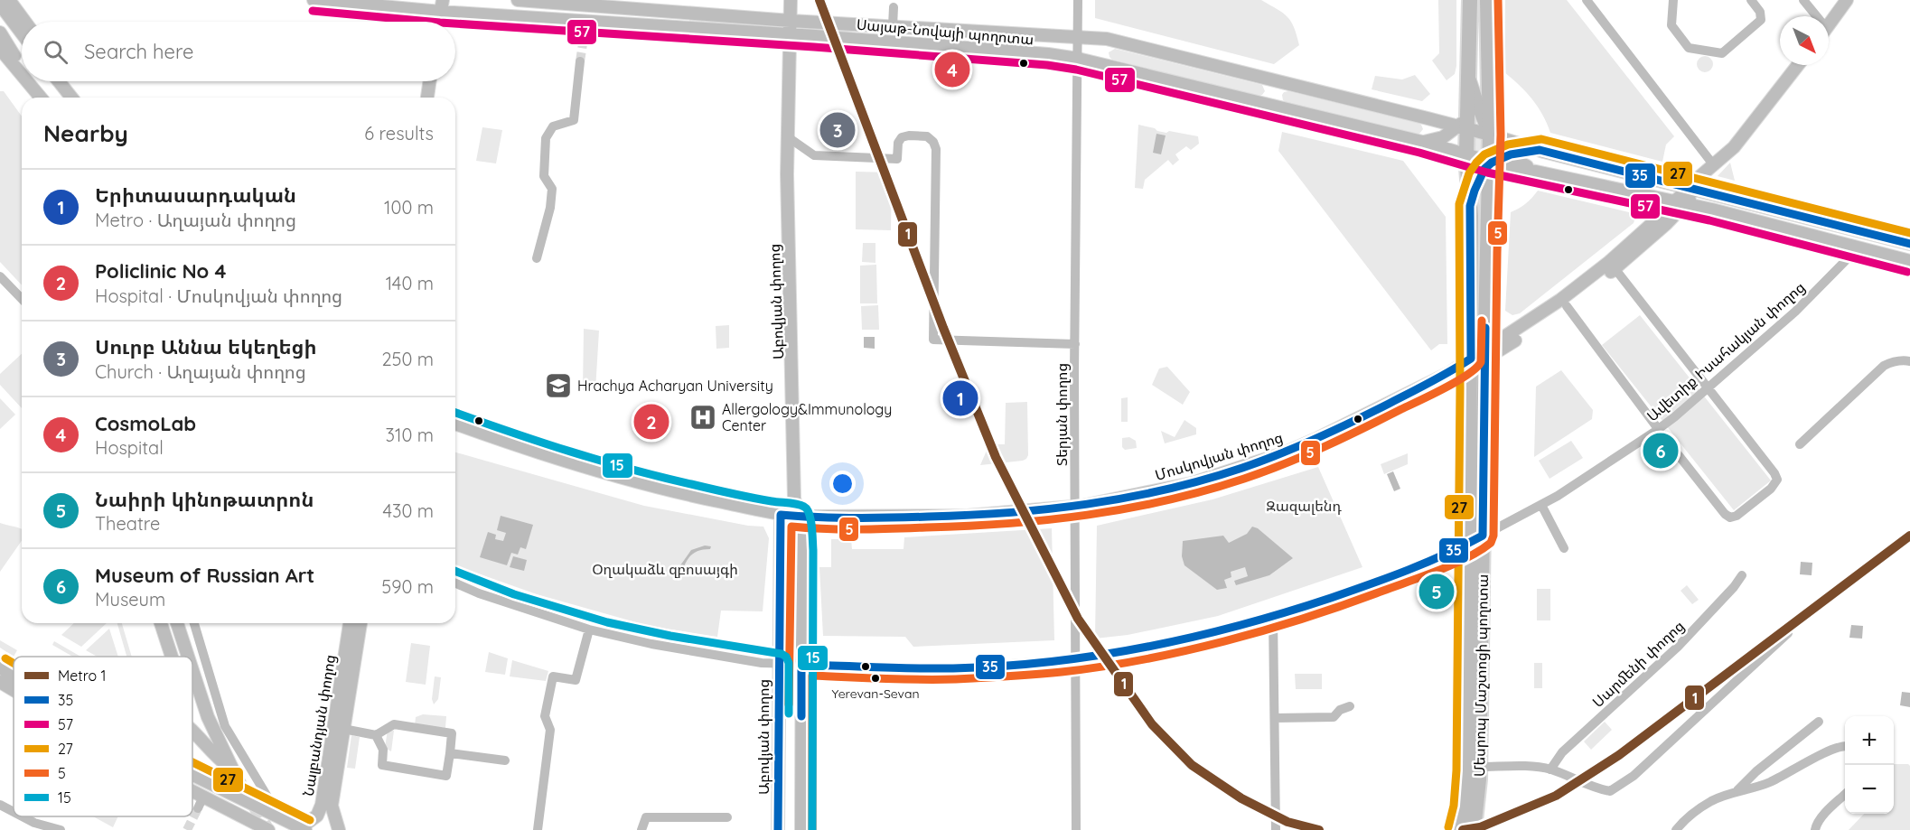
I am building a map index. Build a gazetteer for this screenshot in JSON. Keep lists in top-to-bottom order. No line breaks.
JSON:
{"streets":{"highway":["Մեսրոպ Մաշտոցի պողոտա"],"main road":["Սայաթ-Նովայի պողոտա","Աբովյան փողոց","Մոսկովյան փողոց","Նալբանդյան փողոց"],"street":["Ավետիք Իսահակյան փողոց","Տերյան փողոց","Սարմենի փողոց"]},"crossings":[["Սայաթ-Նովայի պողոտա","Աբովյան փողոց"],["Սայաթ-Նովայի պողոտա","Տերյան փողոց"],["Սայաթ-Նովայի պողոտա","Մոսկովյան փողոց"],["Սայաթ-Նովայի պողոտա","Մեսրոպ Մաշտոցի պողոտա"],["Աբովյան փողոց","Ավետիք Իսահակյան փողոց"],["Աբովյան փողոց","Մոսկովյան փողոց"],["Ավետիք Իսահակյան փողոց","Տերյան փողոց"],["Ավետիք Իսահակյան փողոց","Մեսրոպ Մաշտոցի պողոտա"],["Տերյան փողոց","Մոսկովյան փողոց"],["Մոսկովյան փողոց","Մեսրոպ Մաշտոցի պողոտա"]],"parks":["Զազալենդ","Օղակաձև զբոսայգի"],"places":{"school or university":["Hrachya Acharyan University"],"hospital":["Allergology&Immunology Center"],"other":["Yerevan-Sevan"]},"lines":["metro line 1","transit line 5","transit line 57","transit line 27","transit line 35","transit line 15"],"legend":["Metro 1","35","57","27","5","15"],"north":"bottom right","page":{"search":"Search here","pins":["4","3","1","2","6","5"],"heading":["Nearby","6 results"],"list":[{"mark":"1","name":"Երիտասարդական","note":"Metro · Աղայան փողոց","value":"100 m"},{"mark":"2","name":"Policlinic No 4","note":"Hospital · Մոսկովյան փողոց","value":"140 m"},{"mark":"3","name":"Սուրբ Աննա եկեղեցի","note":"Church · Աղայան փողոց","value":"250 m"},{"mark":"4","name":"CosmoLab","note":"Hospital","value":"310 m"},{"mark":"5","name":"Նաիրի կինոթատրոն","note":"Theatre","value":"430 m"},{"mark":"6","name":"Museum of Russian Art","note":"Museum","value":"590 m"}],"map_buttons":["+","−"]}}
